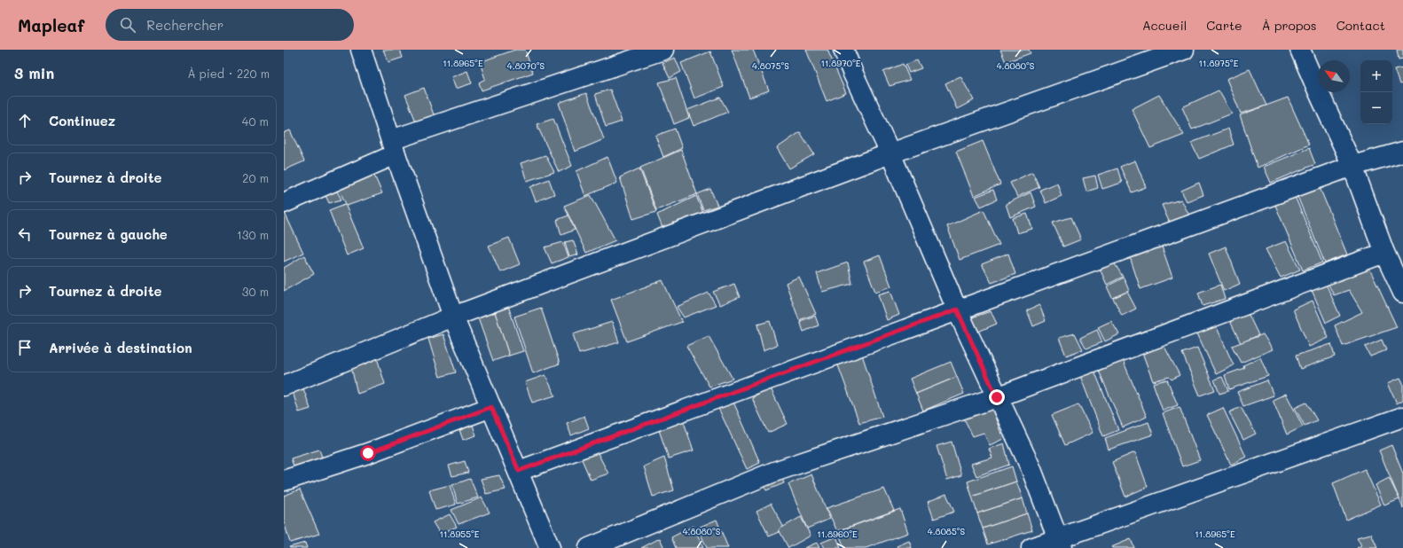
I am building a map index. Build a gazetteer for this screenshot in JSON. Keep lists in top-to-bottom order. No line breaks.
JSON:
{"north":"top left","page":{"header":"Mapleaf","search":"Rechercher","nav":["Accueil","Carte","À propos","Contact"],"heading":["3 min","À pied · 220 m"],"map_buttons":["+","−"],"list":[["Continuez","40 m"],["Tournez à droite","20 m"],["Tournez à gauche","130 m"],["Tournez à droite","30 m"],"Arrivée à destination"]},"coordinates":["11.8975°E","11.8965°E","11.8970°E","4.8070°S","4.8075°S","4.8080°S","4.8085°S","11.8955°E","11.8960°E"]}
